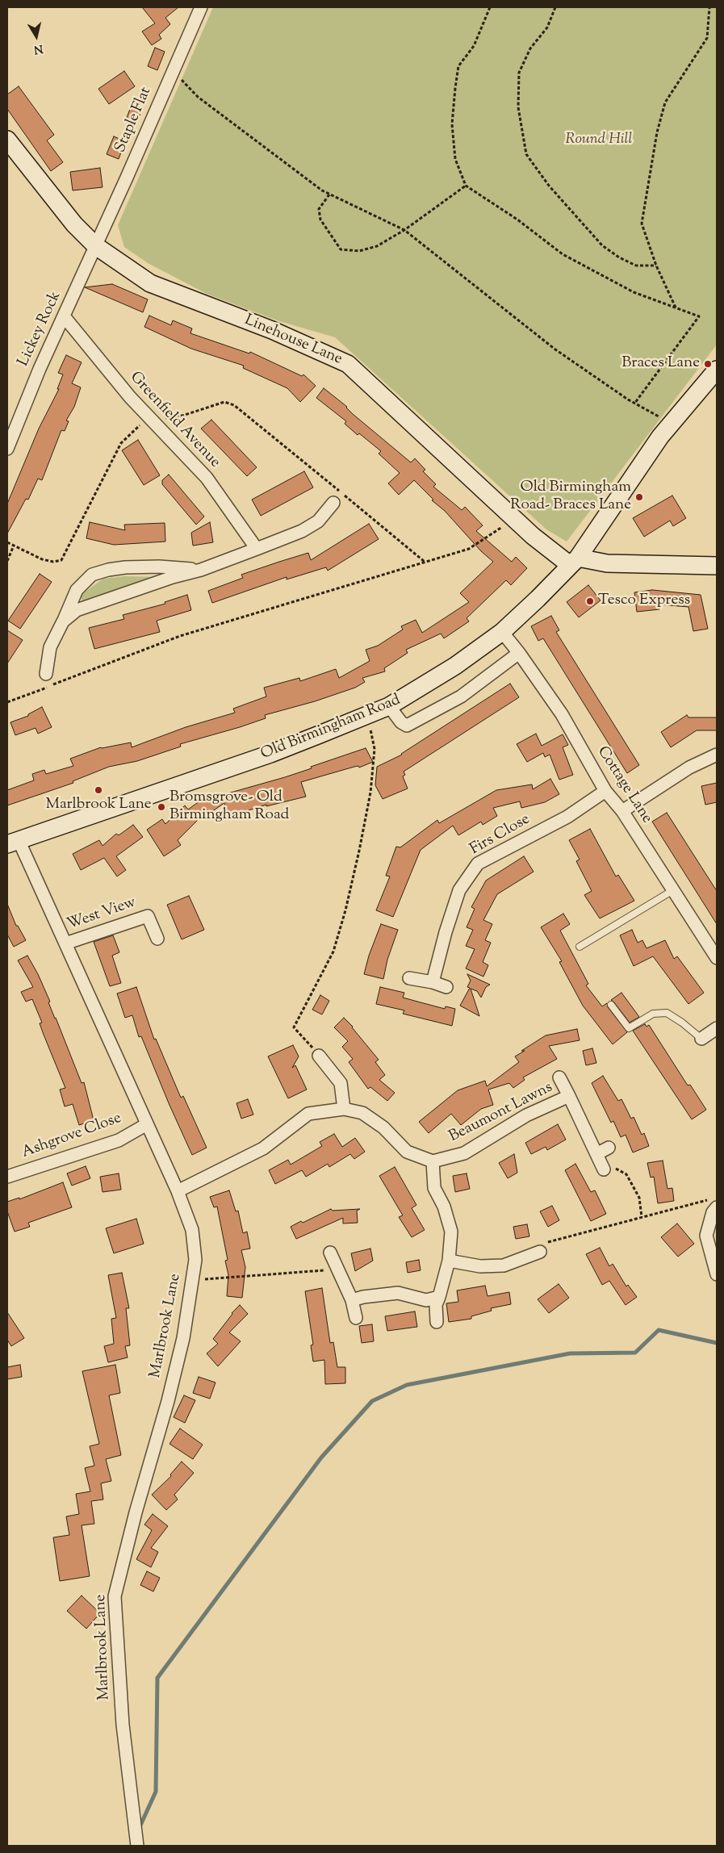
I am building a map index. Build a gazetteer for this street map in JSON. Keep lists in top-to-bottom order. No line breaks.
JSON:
{"streets":{"main road":["Linehouse Lane","Old Birmingham Road"],"street":["Staple Flat","Lickey Rock","Greenfield Avenue","Cottage Lane","Firs Close","West View","Beaumont Lawns","Ashgrove Close","Marlbrook Lane"]},"crossings":[["Staple Flat","Lickey Rock"],["Staple Flat","Linehouse Lane"],["Lickey Rock","Linehouse Lane"],["Lickey Rock","Greenfield Avenue"],["Linehouse Lane","Old Birmingham Road"],["Old Birmingham Road","Cottage Lane"],["Old Birmingham Road","Marlbrook Lane"],["Cottage Lane","Firs Close"],["West View","Marlbrook Lane"],["Ashgrove Close","Marlbrook Lane"]],"parks":["Round Hill"],"places":["Braces Lane","Old Birmingham Road- Braces Lane","Tesco Express","Marlbrook Lane","Bromsgrove- Old Birmingham Road"],"north":"bottom"}
